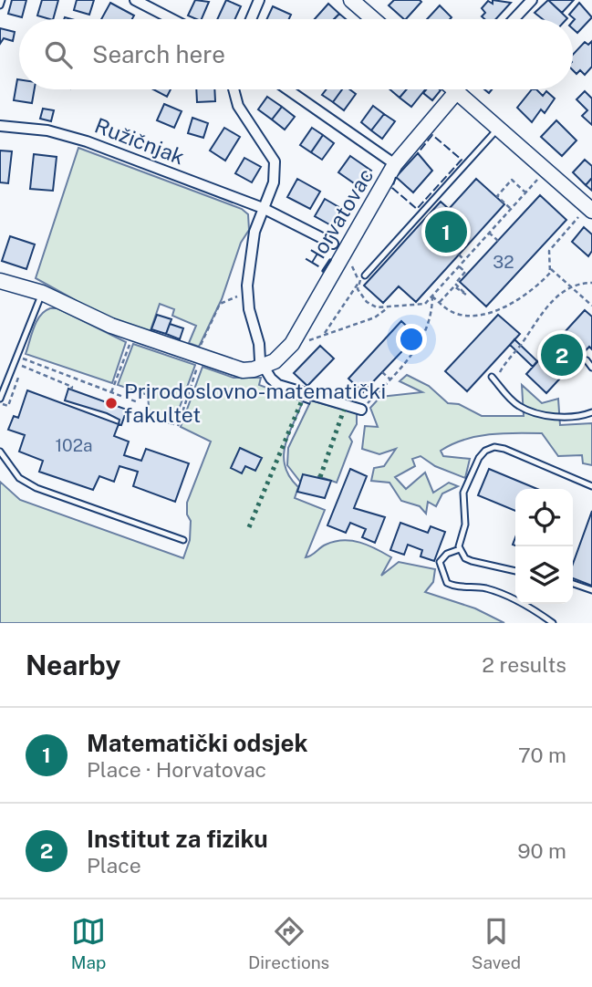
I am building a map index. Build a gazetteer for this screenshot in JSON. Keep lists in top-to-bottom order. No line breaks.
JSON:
{"streets":{"street":["Ružičnjak","Horvatovac"]},"places":["Prirodoslovno-matematički fakultet"],"house_numbers":["32","102a"],"page":{"search":"Search here","pins":["1","2"],"heading":["Nearby","2 results"],"list":[{"mark":"1","name":"Matematički odsjek","note":"Place · Horvatovac","value":"70 m"},{"mark":"2","name":"Institut za fiziku","note":"Place","value":"90 m"}],"nav":["Map","Directions","Saved"]}}
